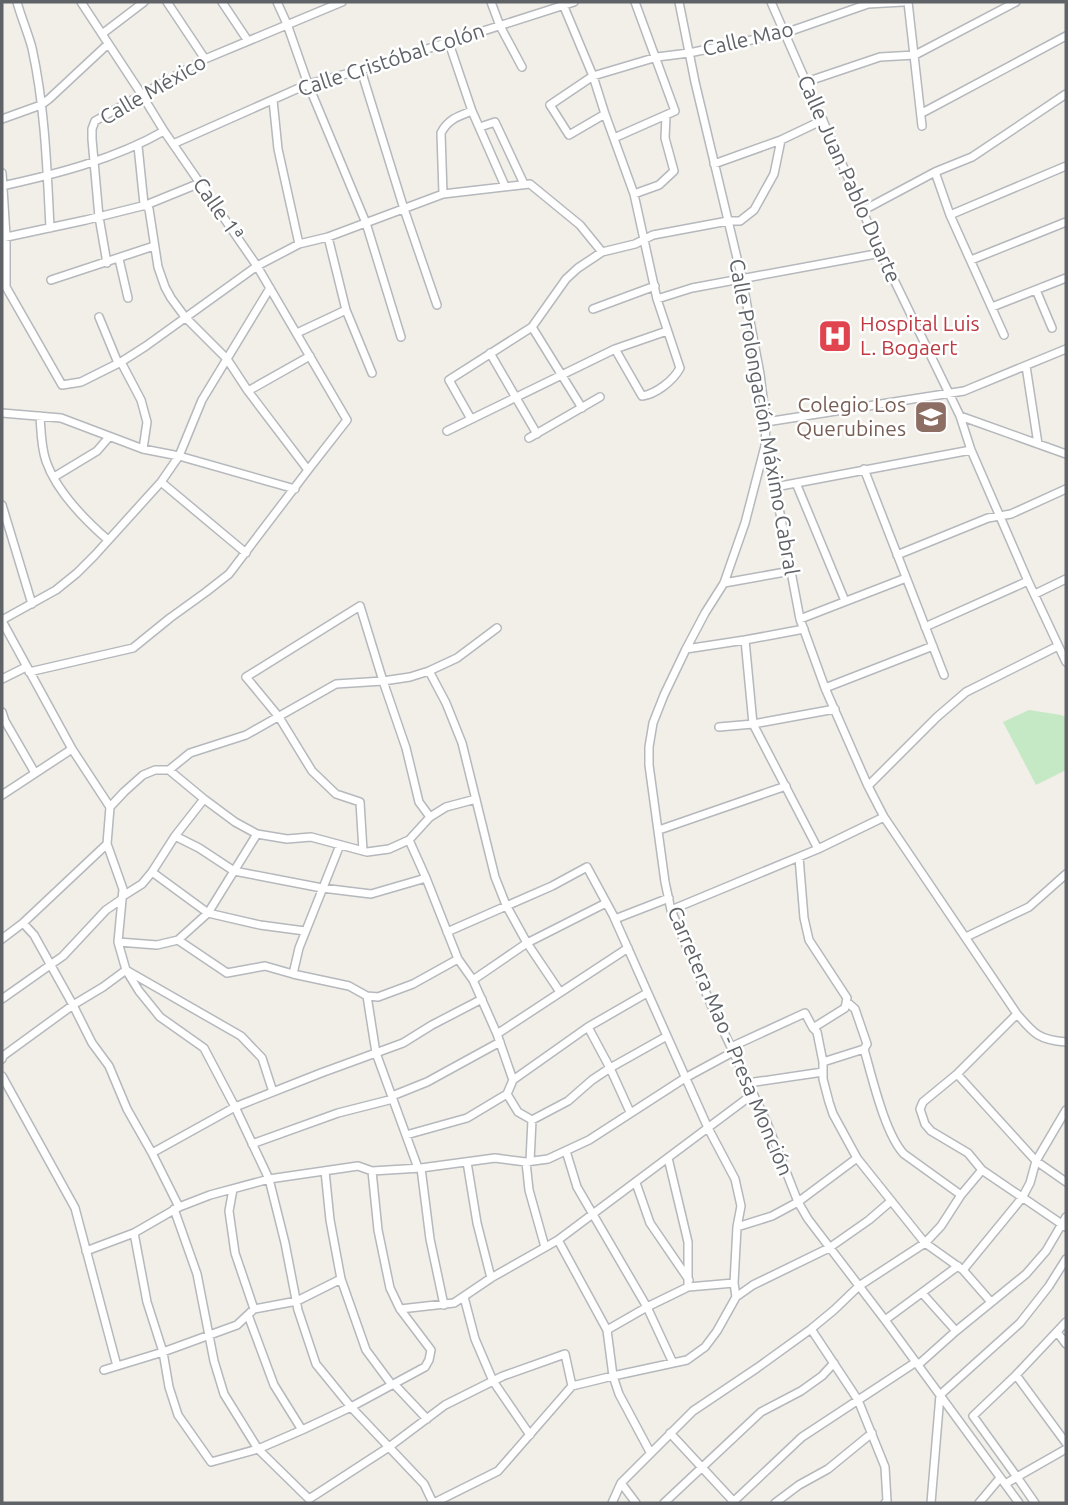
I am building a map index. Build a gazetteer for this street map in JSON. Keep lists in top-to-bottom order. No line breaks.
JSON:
{"streets":{"street":["Calle Mao","Calle Cristóbal Colón","Calle México","Calle Juan Pablo Duarte","Calle 1ª","Calle Prolongación Máximo Cabral","Carretera Mao - Presa Monción"]},"crossings":[["Calle Mao","Calle Juan Pablo Duarte"],["Calle Mao","Calle Prolongación Máximo Cabral"],["Calle Cristóbal Colón","Calle 1ª"],["Calle México","Calle 1ª"],["Calle Prolongación Máximo Cabral","Carretera Mao - Presa Monción"]],"places":{"hospital":["Hospital Luis L. Bogaert"],"school or university":["Colegio Los Querubines"]}}
